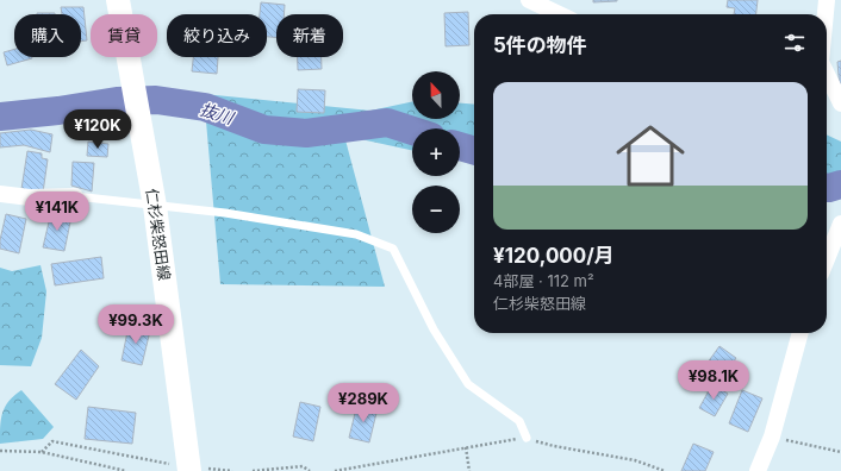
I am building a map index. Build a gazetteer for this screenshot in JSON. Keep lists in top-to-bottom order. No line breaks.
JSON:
{"streets":{"main road":["仁杉柴怒田線"]},"water":["抜川"],"north":"top","page":{"chip":["購入","賃貸","絞り込み","新着"],"heading":"5件の物件","map_buttons":["+","−"],"list":[{"name":"¥120,000/月","note":"4部屋 · 112 m² · 仁杉柴怒田線"}],"price":["¥120K","¥141K","¥99.3K","¥98.1K","¥289K"]}}
